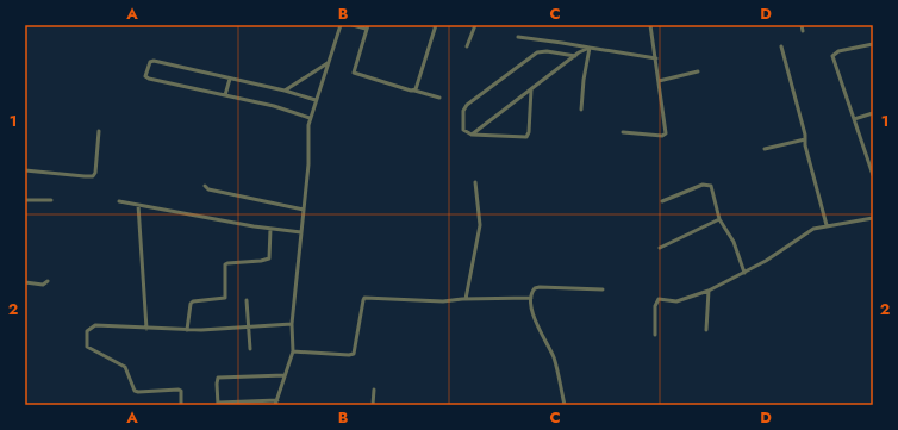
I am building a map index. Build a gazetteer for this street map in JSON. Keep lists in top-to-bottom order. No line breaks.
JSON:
{"grid":{"columns":["A","B","C","D"],"rows":["1","2"]}}
